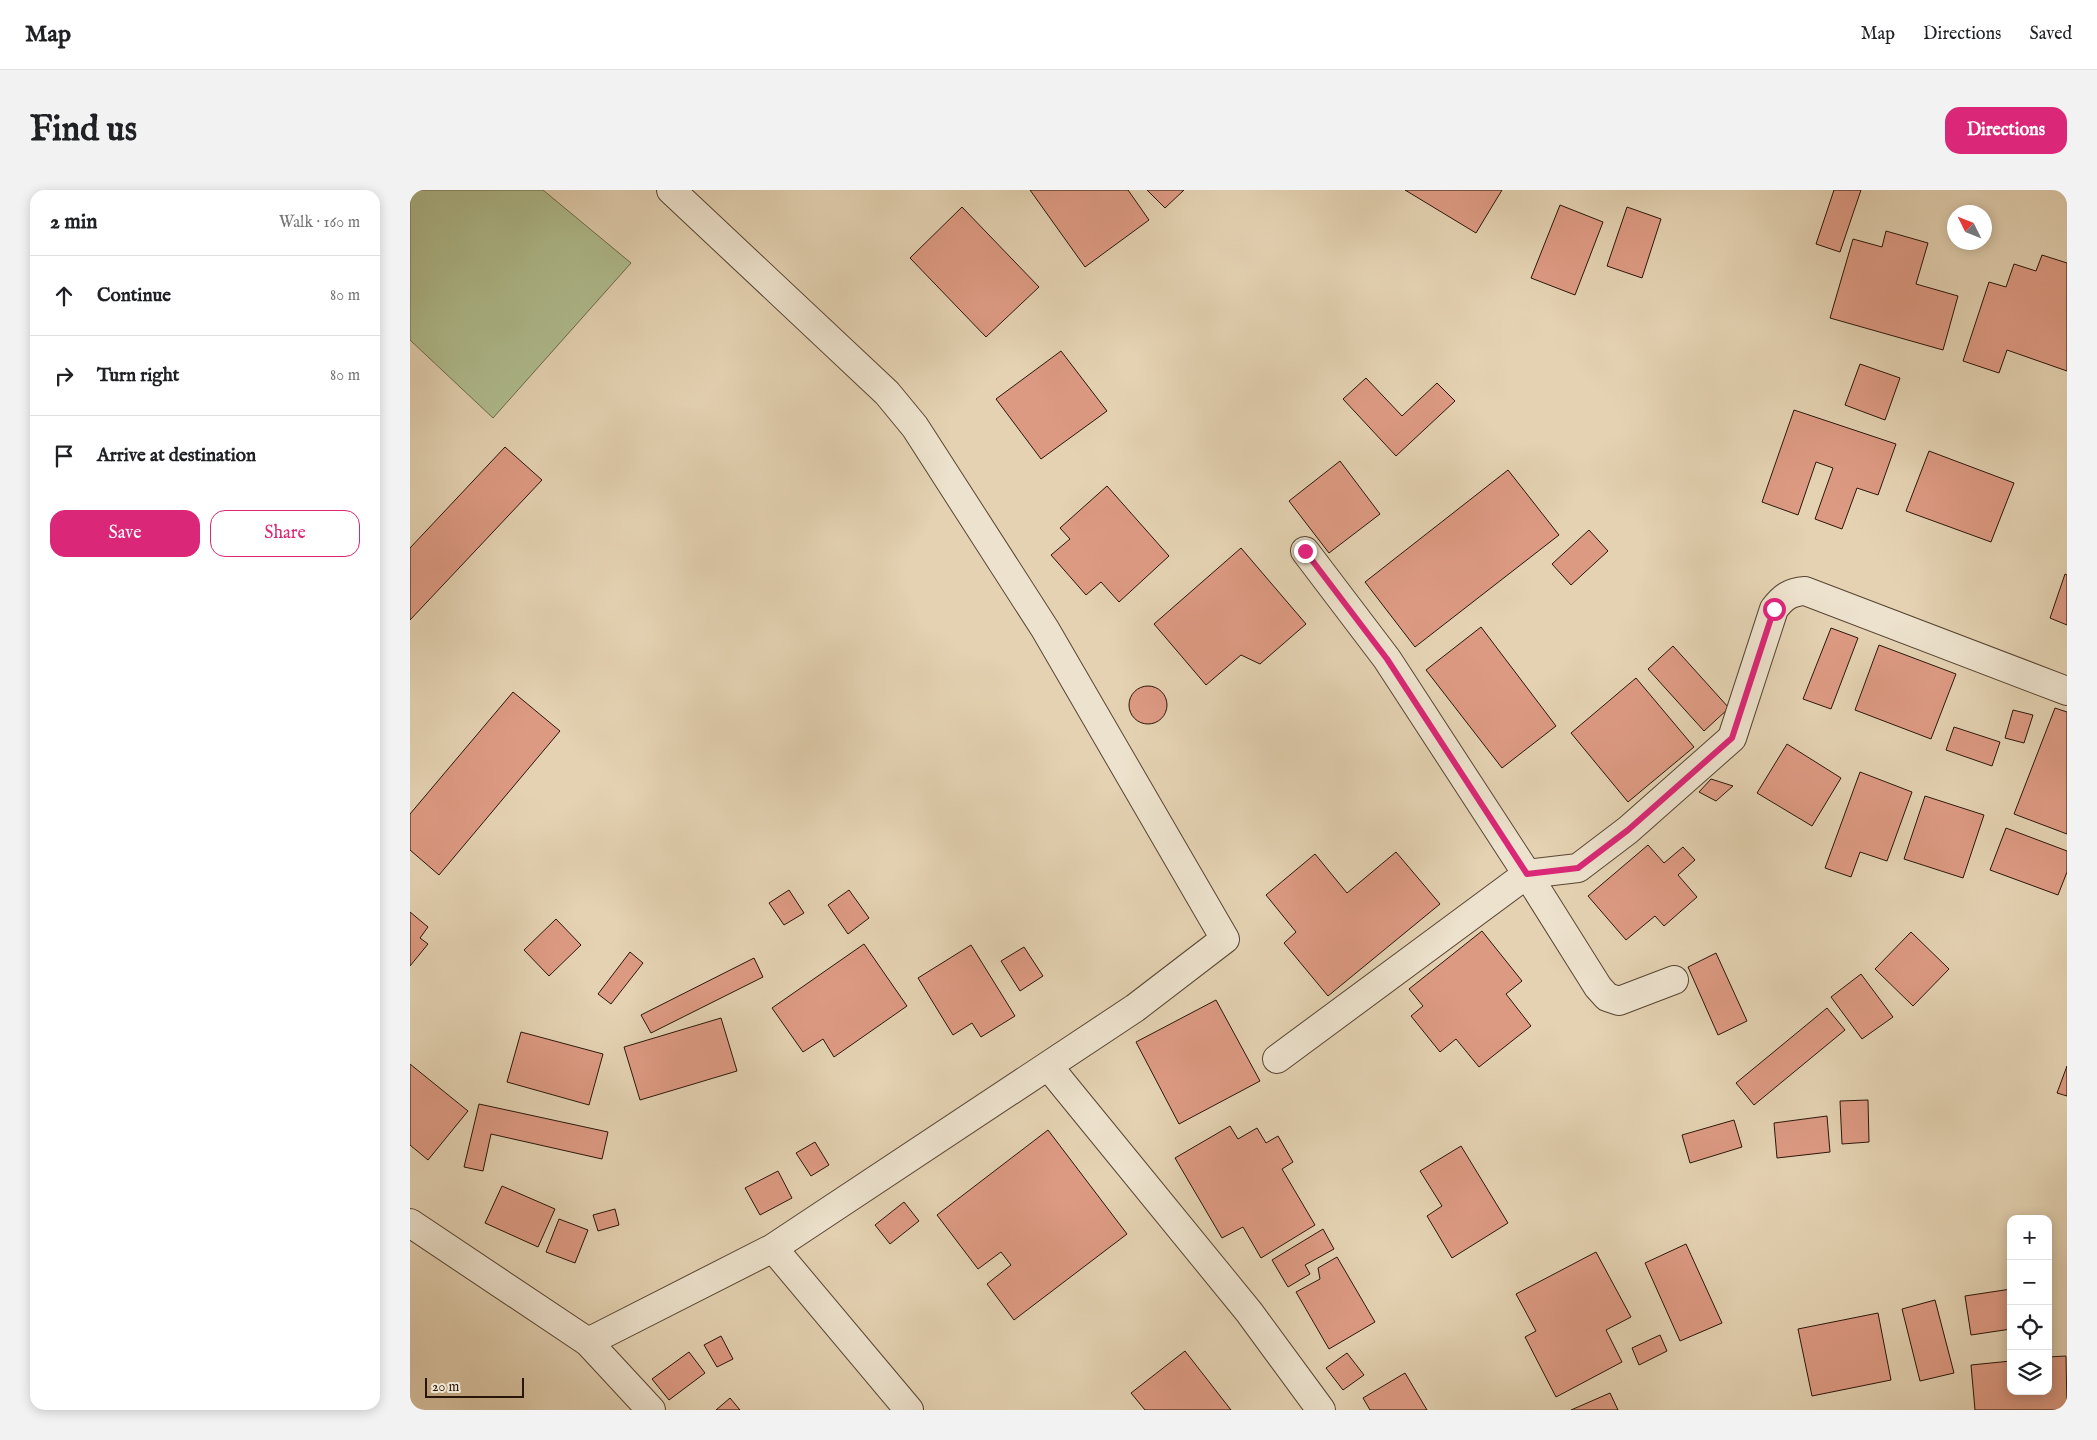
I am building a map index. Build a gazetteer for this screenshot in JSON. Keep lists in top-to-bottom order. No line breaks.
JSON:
{"scale_bar":"20 m","north":"top left","page":{"header":"Map","nav":["Map","Directions","Saved"],"buttons":["Directions",["Save","Share"]],"title":"Find us","heading":["2 min","Walk · 160 m"],"list":[["Continue","80 m"],["Turn right","80 m"],"Arrive at destination"],"map_buttons":["+","−"],"scale":"20 m"}}
